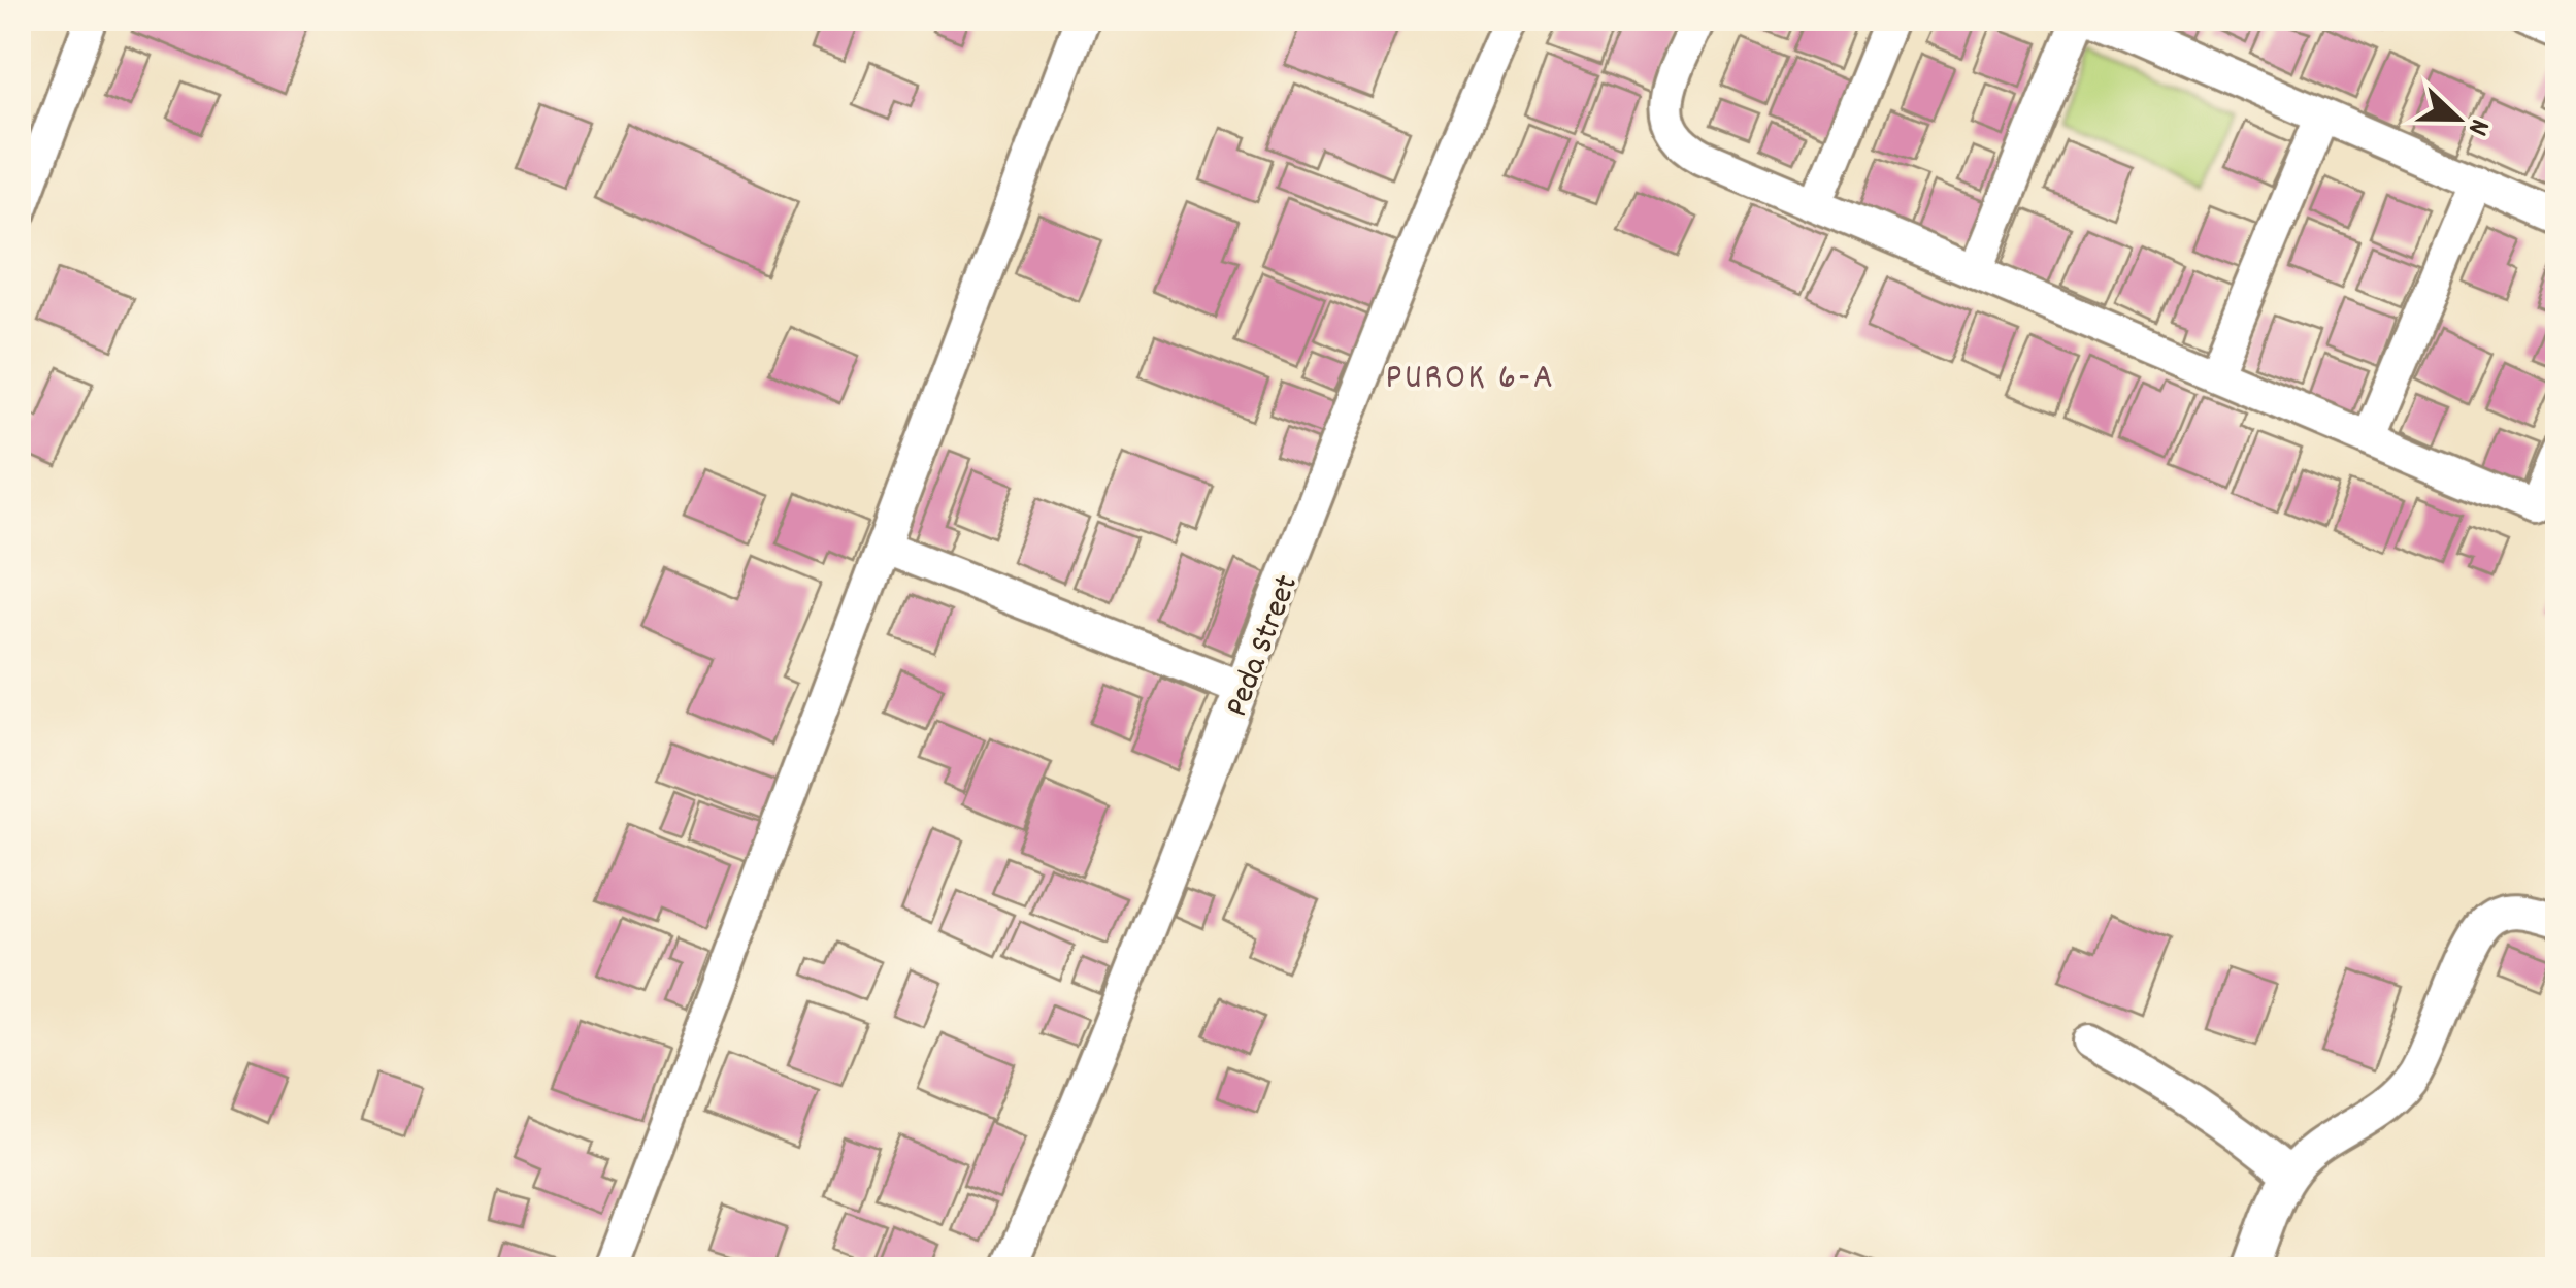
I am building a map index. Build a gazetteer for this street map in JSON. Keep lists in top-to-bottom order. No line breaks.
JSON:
{"streets":{"street":["Peda Street"]},"districts":["PUROK 6-A"],"north":"right"}
